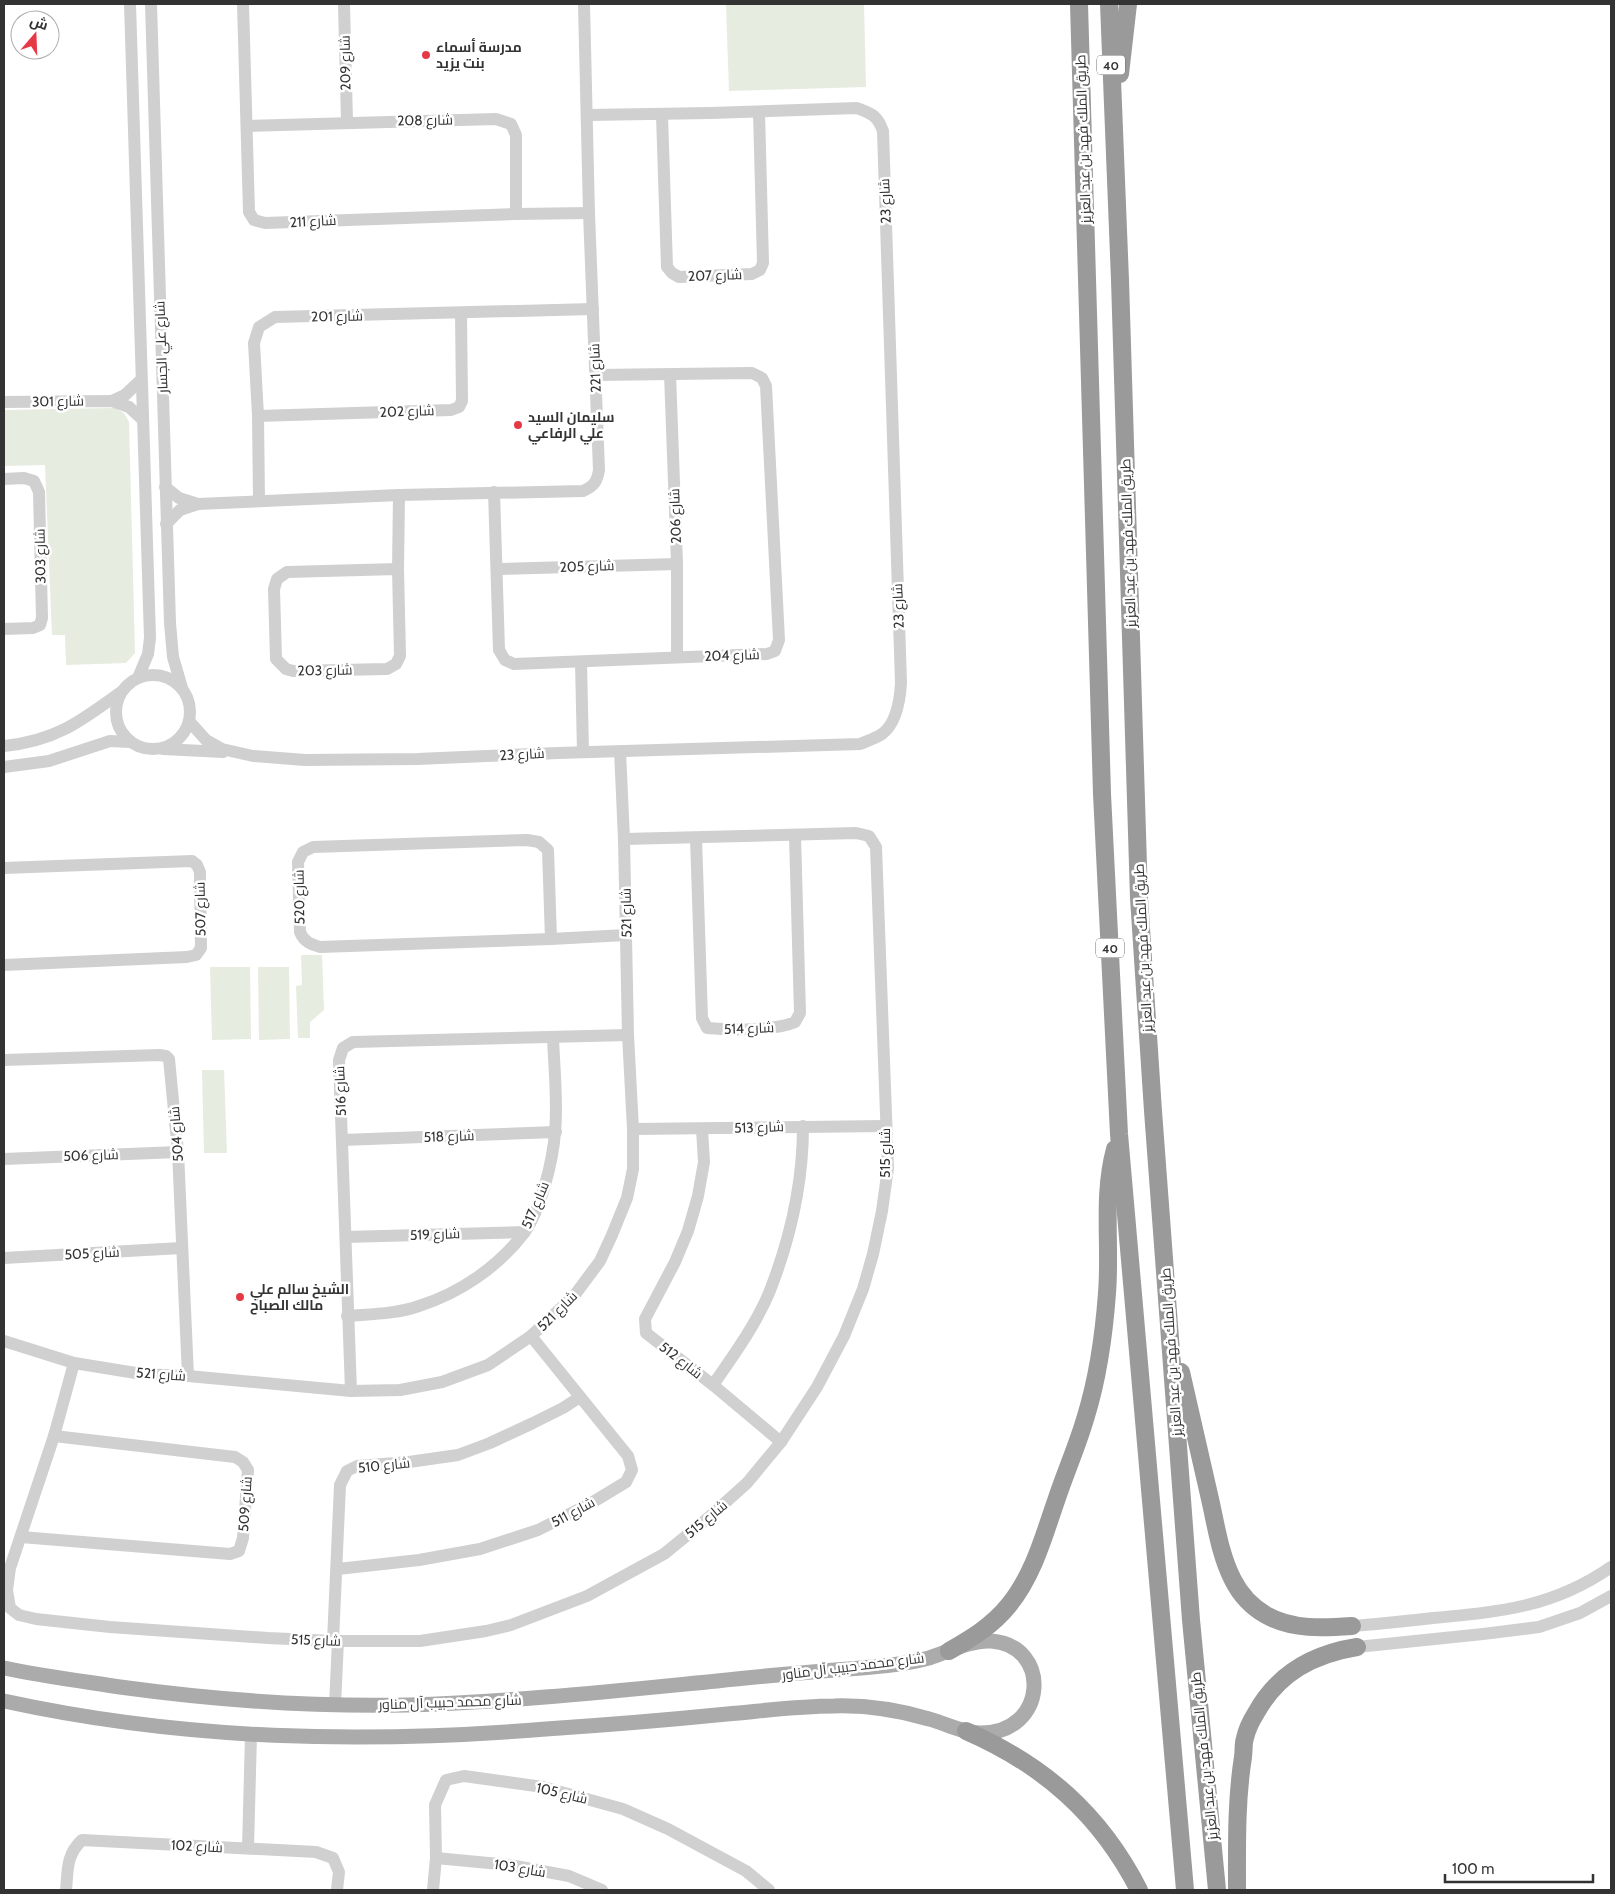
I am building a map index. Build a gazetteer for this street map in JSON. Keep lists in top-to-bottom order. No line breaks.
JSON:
{"streets":{"highway":["40","طريق الملك فهد بن عبد العزيز"],"main road":["شارع محمد حبيب آل مناور"],"street":["شارع 209","شارع 208","شارع 23","شارع 211","شارع 207","شارع 201","شارع علي الجسار","شارع 221","شارع 301","شارع 202","شارع 206","شارع 303","شارع 205","شارع 204","شارع 203","شارع 520","شارع 507","شارع 521","شارع 514","شارع 516","شارع 513","شارع 504","شارع 518","شارع 515","شارع 506","شارع 517","شارع 519","شارع 505","شارع 512","شارع 510","شارع 509","شارع 511","شارع 105","شارع 102","شارع 103"]},"crossings":[["شارع 209","شارع 208"],["شارع 208","شارع 211"],["شارع 23","شارع 207"],["شارع 23","شارع علي الجسار"],["شارع 23","شارع 221"],["شارع 23","شارع 521"],["شارع 211","شارع 221"],["شارع 201","شارع 221"],["شارع 201","شارع 202"],["شارع علي الجسار","شارع 221"],["شارع علي الجسار","شارع 301"],["شارع 221","شارع 204"],["شارع 221","شارع 203"],["شارع 206","شارع 205"],["شارع 206","شارع 204"],["شارع 205","شارع 204"],["شارع 520","شارع 521"],["شارع 521","شارع 516"],["شارع 521","شارع 513"],["شارع 521","شارع 504"],["شارع 521","شارع 515"],["شارع 521","شارع 511"],["شارع 514","شارع 515"],["شارع 516","شارع 518"],["شارع 516","شارع 517"],["شارع 516","شارع 519"],["شارع 513","شارع 515"],["شارع 513","شارع 512"],["شارع 504","شارع 506"],["شارع 504","شارع 505"],["شارع 518","شارع 517"],["شارع 515","شارع 510"],["شارع 515","شارع 509"],["شارع 517","شارع 519"],["شارع 510","شارع 511"],["شارع 510","شارع محمد حبيب آل مناور"],["شارع 105","شارع 103"]],"places":["مدرسة أسماء بنت يزيد","سليمان السيد علي الرفاعي","الشيخ سالم علي مالك الصباح"],"scale_bar":"100 m","north":"top"}
